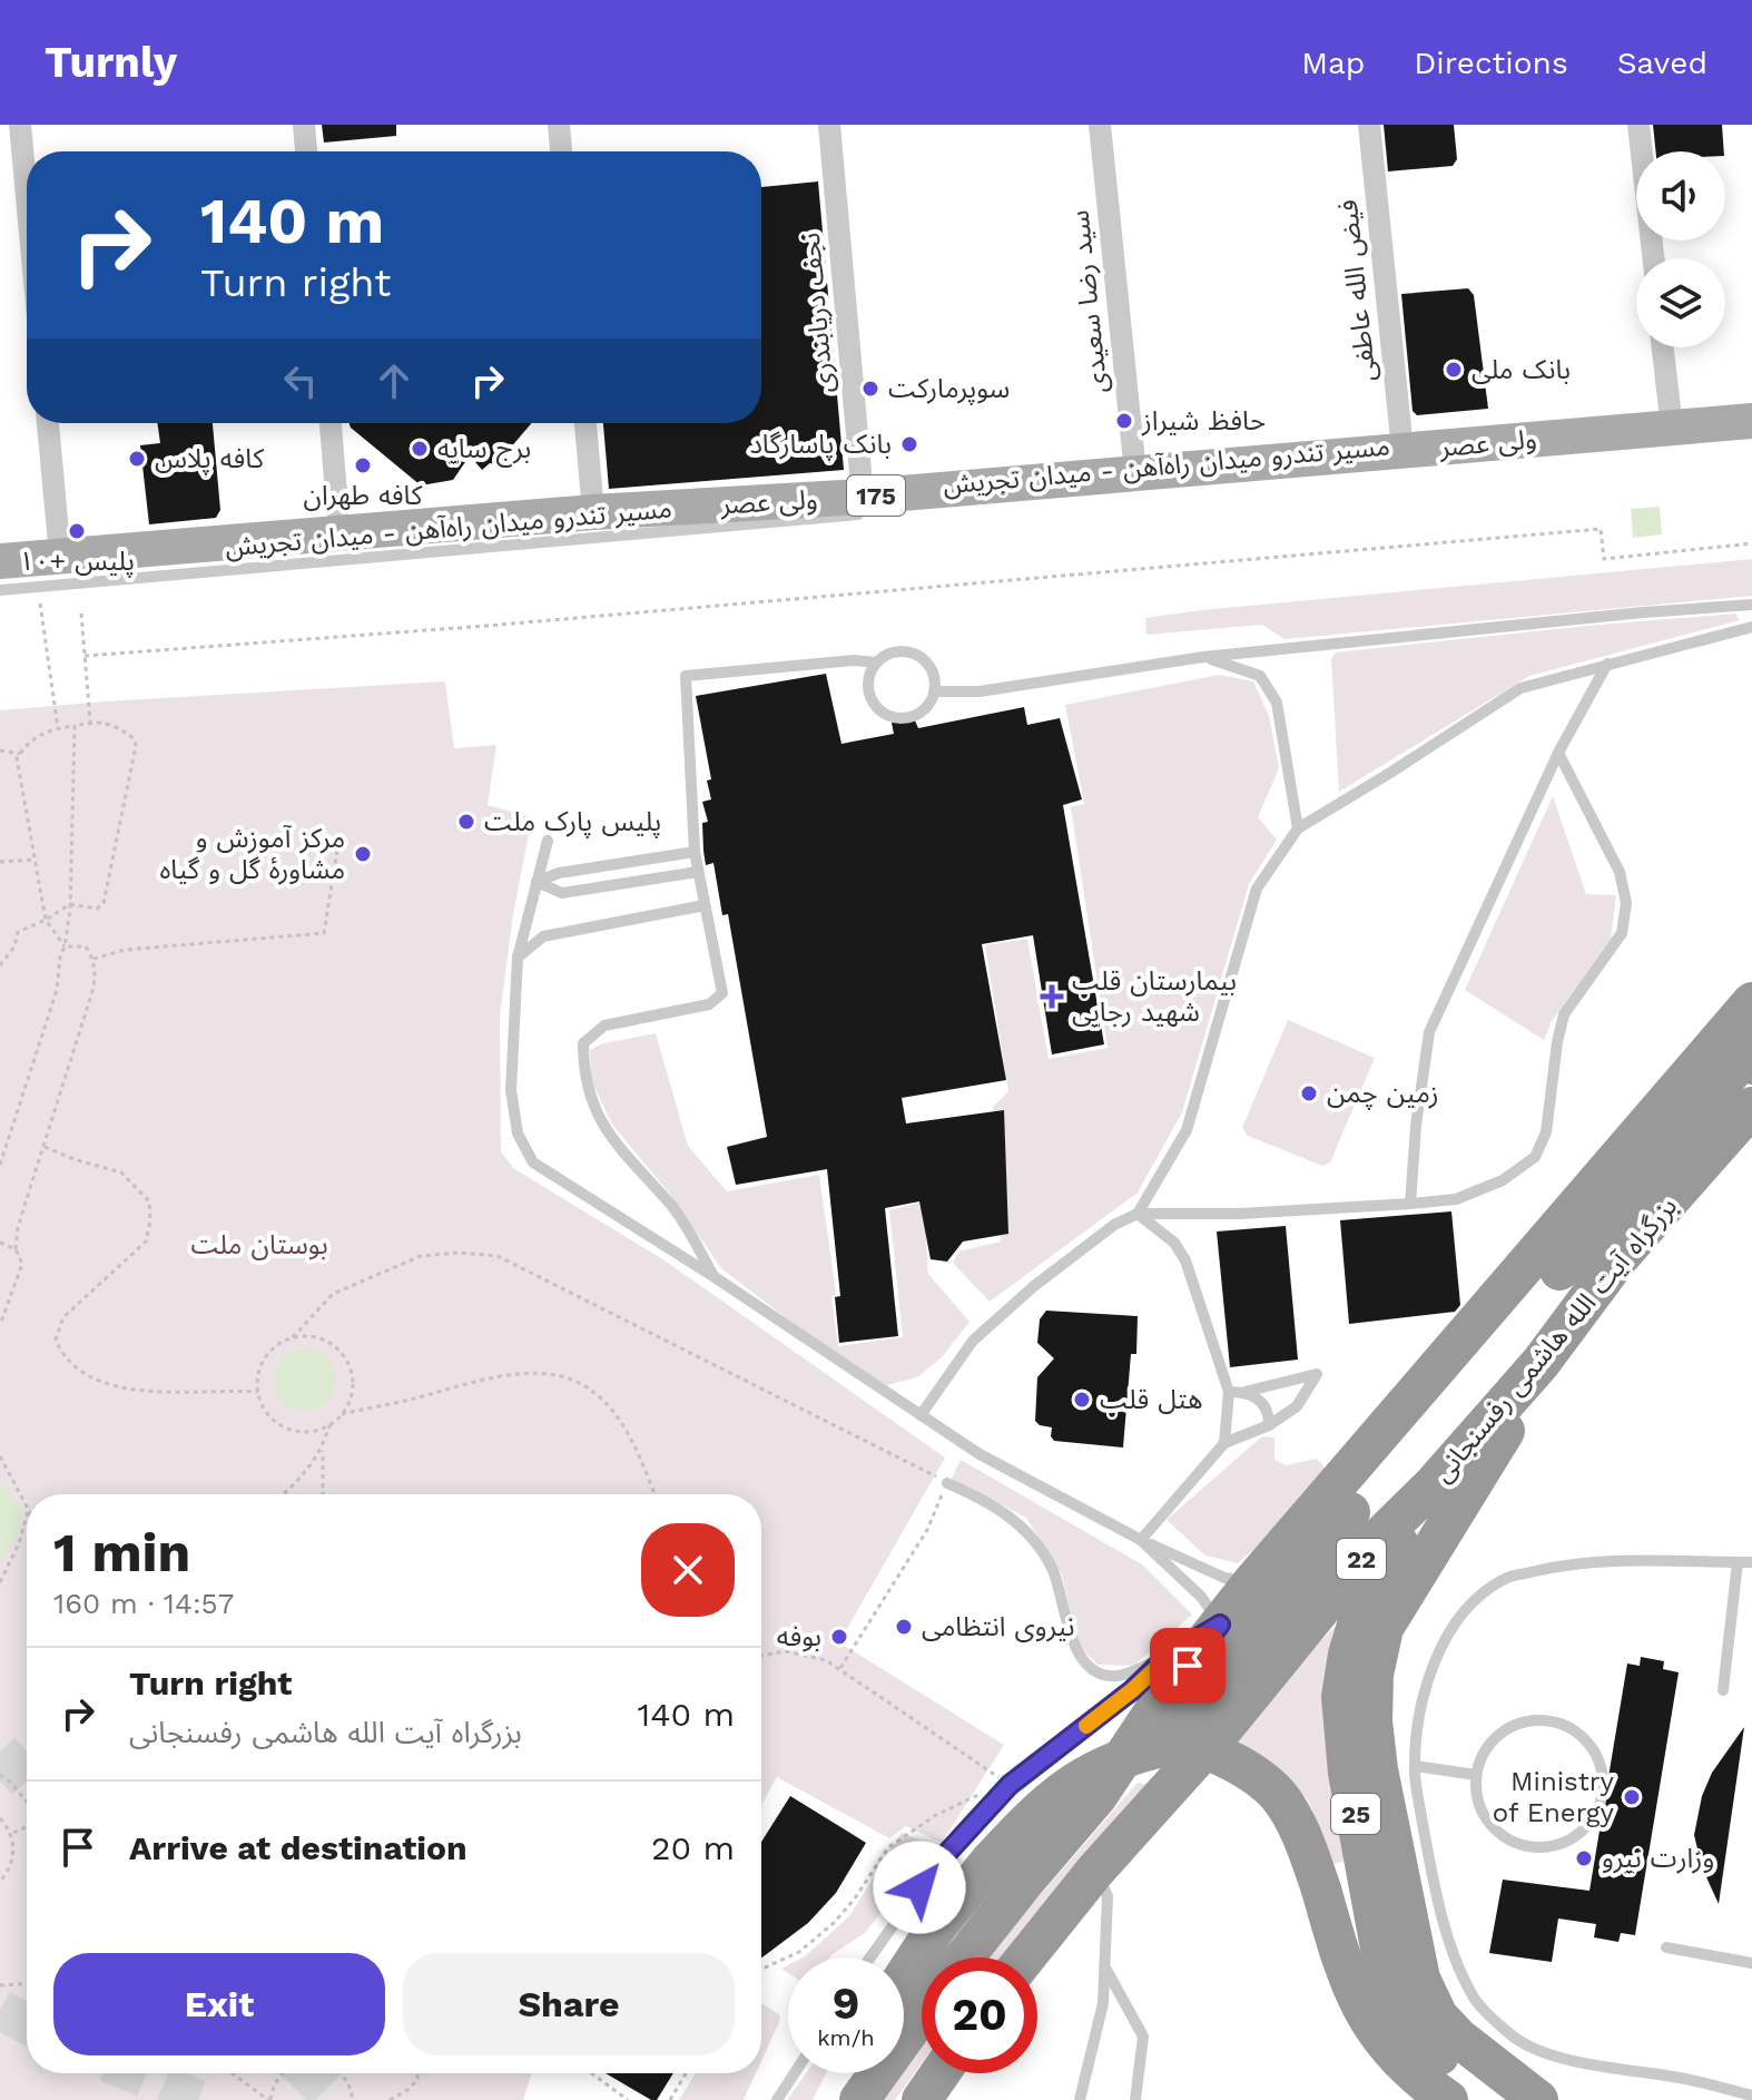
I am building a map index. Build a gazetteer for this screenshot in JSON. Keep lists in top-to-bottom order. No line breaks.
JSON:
{"streets":{"highway":["بزرگراه آیت الله هاشمی رفسنجانی","22","25"],"main road":["ولی عصر","175"],"street":["فیض الله عاطفی","سید رضا سعیدی","نجف دریابندری"],"lane":["مسیر تندرو میدان راه‌آهن - میدان تجریش"]},"crossings":[["فیض الله عاطفی","ولی عصر"],["سید رضا سعیدی","ولی عصر"],["نجف دریابندری","ولی عصر"],["نجف دریابندری","مسیر تندرو میدان راه‌آهن - میدان تجریش"],["ولی عصر","مسیر تندرو میدان راه‌آهن - میدان تجریش"],["بزرگراه آیت الله هاشمی رفسنجانی","25"]],"parks":["بوستان ملت"],"places":{"other":["بانک ملی","سوپرمارکت","حافظ شیراز","بانک پاسارگاد","برج سایه","کافه پلاس","کافه طهران","پلیس +۱۰","پلیس پارک ملت","مرکز آموزش و مشاورهٔ گل و گیاه","زمین چمن","هتل قلب","نیروی انتظامی","بوفه","Ministry of Energy","وزارت نیرو"],"health":["بیمارستان قلب شهید رجایی"]},"page":{"header":"Turnly","nav":["Map","Directions","Saved"],"turn":["140 m","Turn right"],"heading":["1 min","160 m · 14:57"],"list":[{"name":"Turn right","note":"بزرگراه آیت الله هاشمی رفسنجانی","value":"140 m"},{"name":"Arrive at destination","value":"20 m"}],"buttons":["Exit","Share"],"speed":"9 km/h","limit":"20"}}
